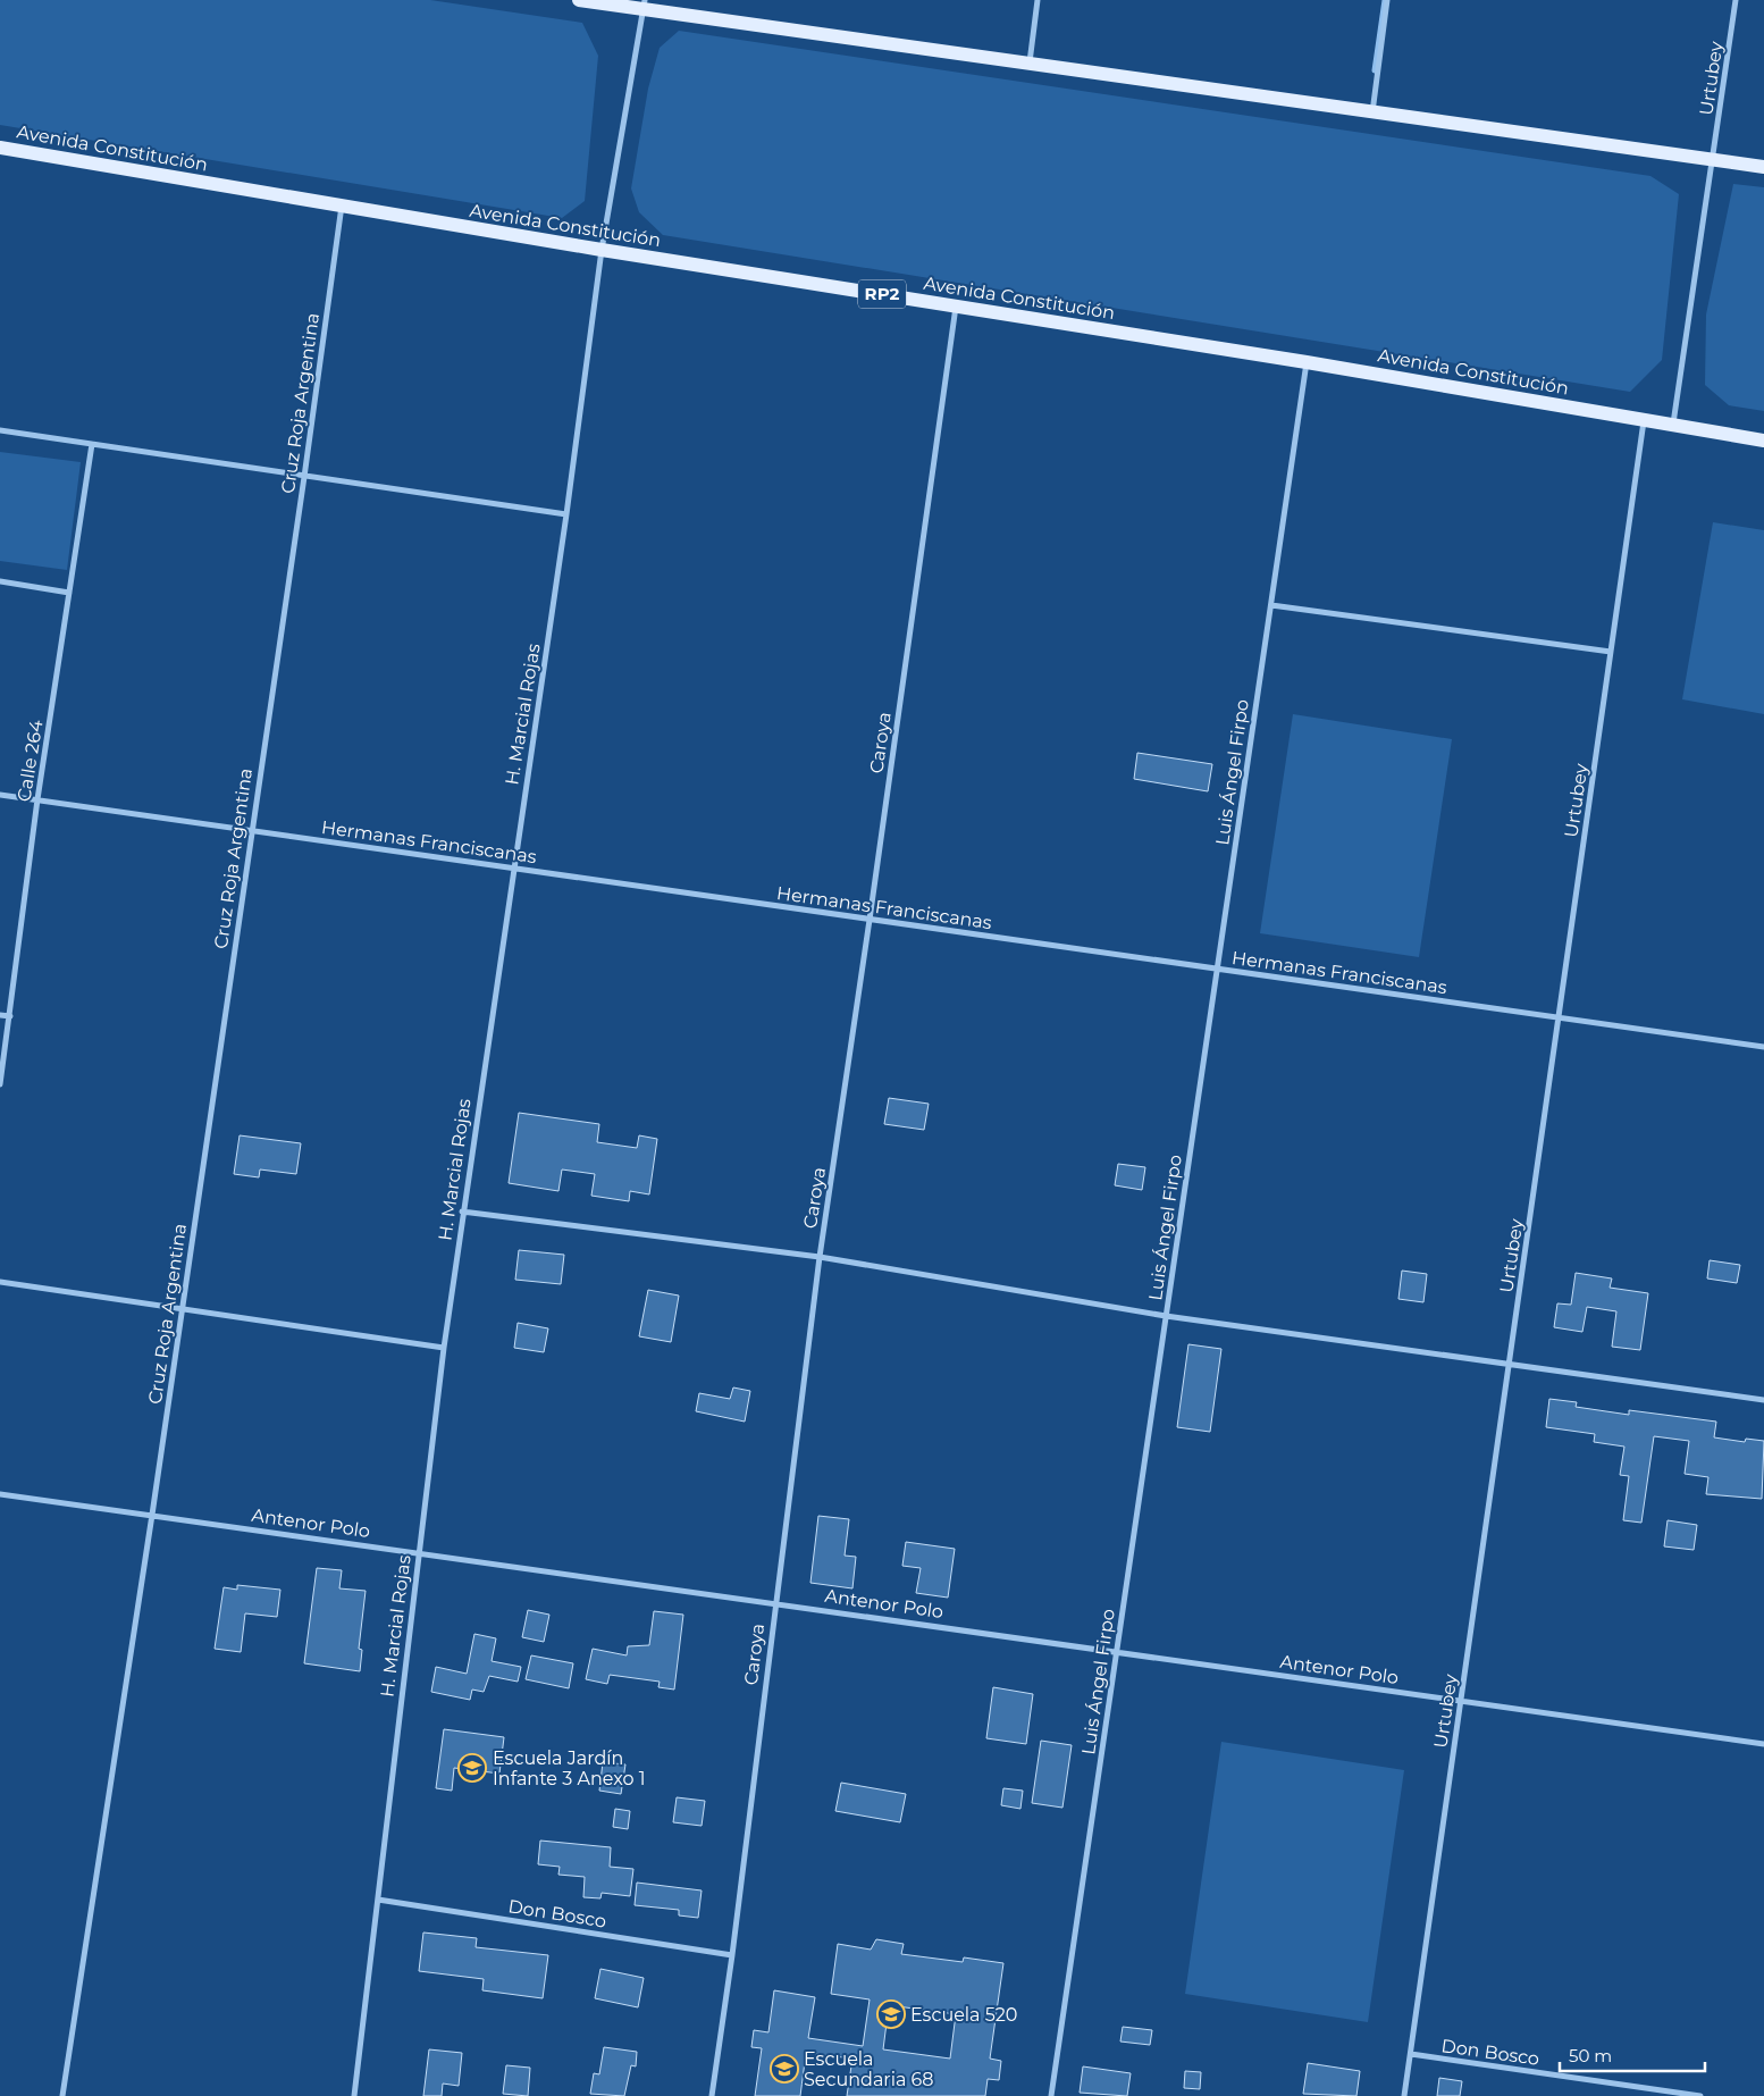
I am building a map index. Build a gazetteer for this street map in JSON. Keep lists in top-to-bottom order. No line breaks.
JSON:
{"streets":{"main road":["Avenida Constitución","RP2"],"street":["Urtubey","Cruz Roja Argentina","H. Marcial Rojas","Caroya","Calle 264","Luis Ángel Firpo","Hermanas Franciscanas","Antenor Polo","Don Bosco"]},"crossings":[["Urtubey","Avenida Constitución"],["Urtubey","Hermanas Franciscanas"],["Urtubey","Antenor Polo"],["Urtubey","Don Bosco"],["Avenida Constitución","Cruz Roja Argentina"],["Avenida Constitución","H. Marcial Rojas"],["Avenida Constitución","Caroya"],["Avenida Constitución","Luis Ángel Firpo"],["Cruz Roja Argentina","Hermanas Franciscanas"],["Cruz Roja Argentina","Antenor Polo"],["H. Marcial Rojas","Hermanas Franciscanas"],["H. Marcial Rojas","Antenor Polo"],["H. Marcial Rojas","Don Bosco"],["Caroya","Hermanas Franciscanas"],["Caroya","Antenor Polo"],["Caroya","Don Bosco"],["Calle 264","Hermanas Franciscanas"],["Luis Ángel Firpo","Hermanas Franciscanas"],["Luis Ángel Firpo","Antenor Polo"]],"places":{"school or university":["Escuela Jardín Infante 3 Anexo 1","Escuela 520","Escuela Secundaria 68"]},"scale_bar":"50 m"}
